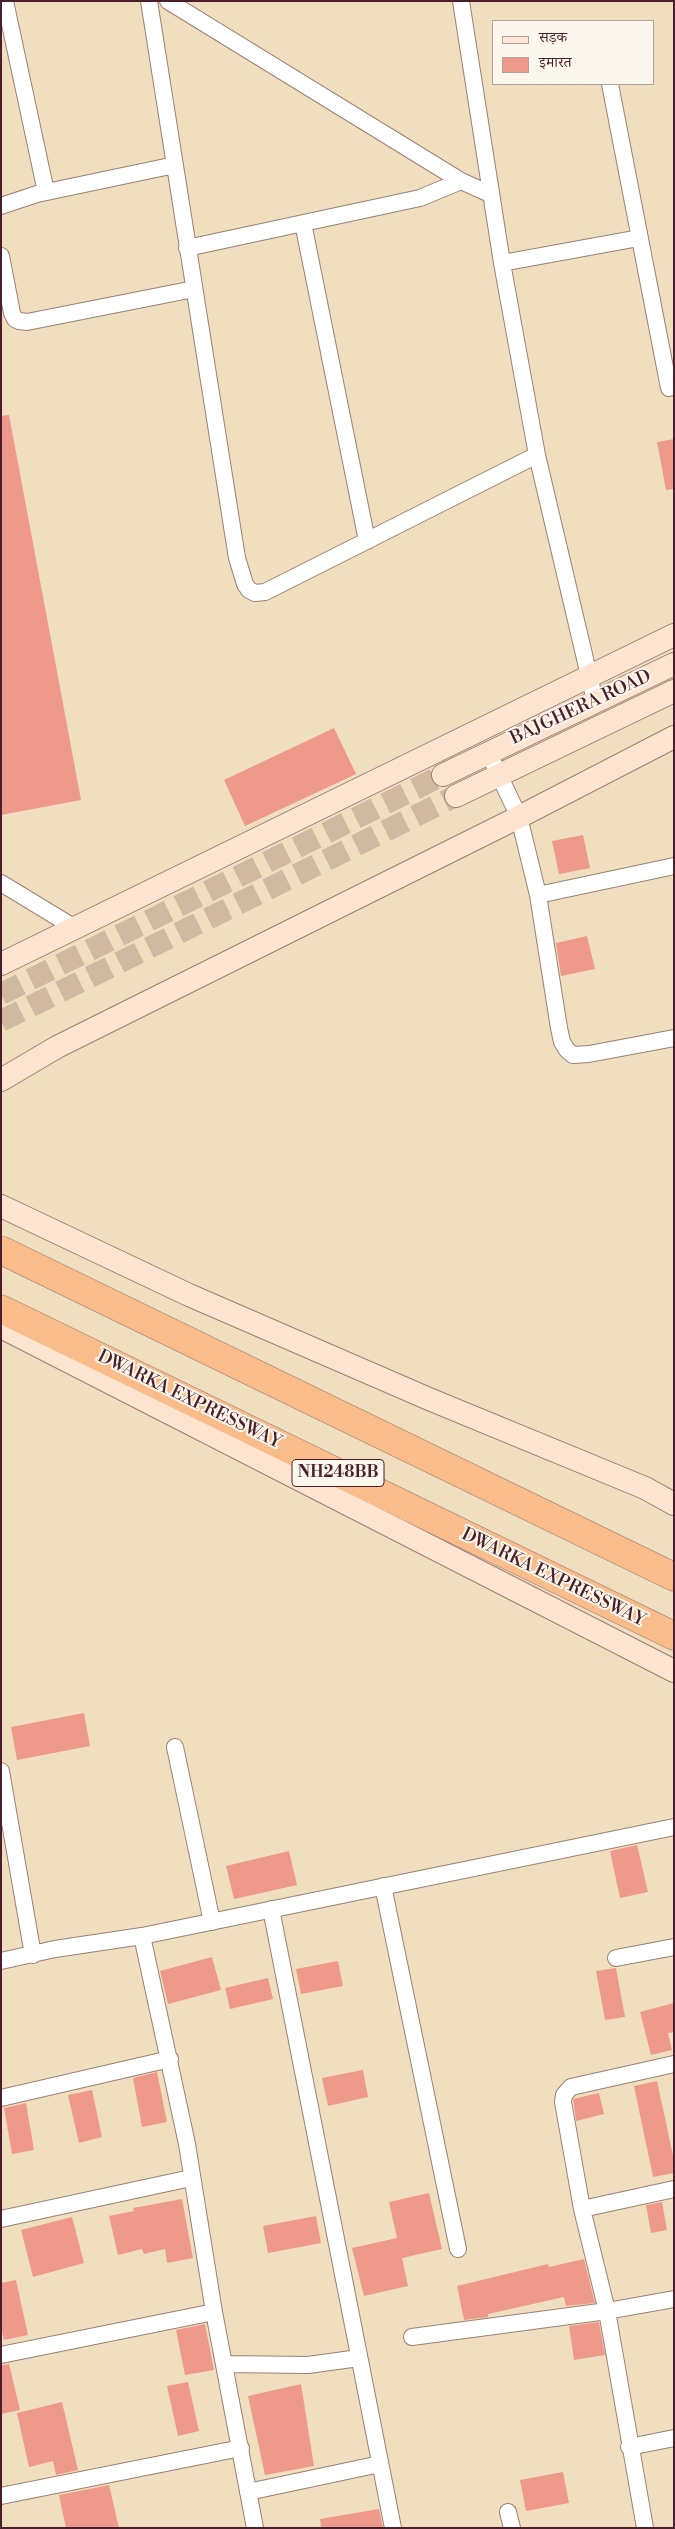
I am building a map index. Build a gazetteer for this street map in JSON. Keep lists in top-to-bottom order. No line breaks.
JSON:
{"streets":{"highway":["DWARKA EXPRESSWAY","NH248BB"],"street":["BAJGHERA ROAD"]},"legend":["सड़क","इमारत"]}
